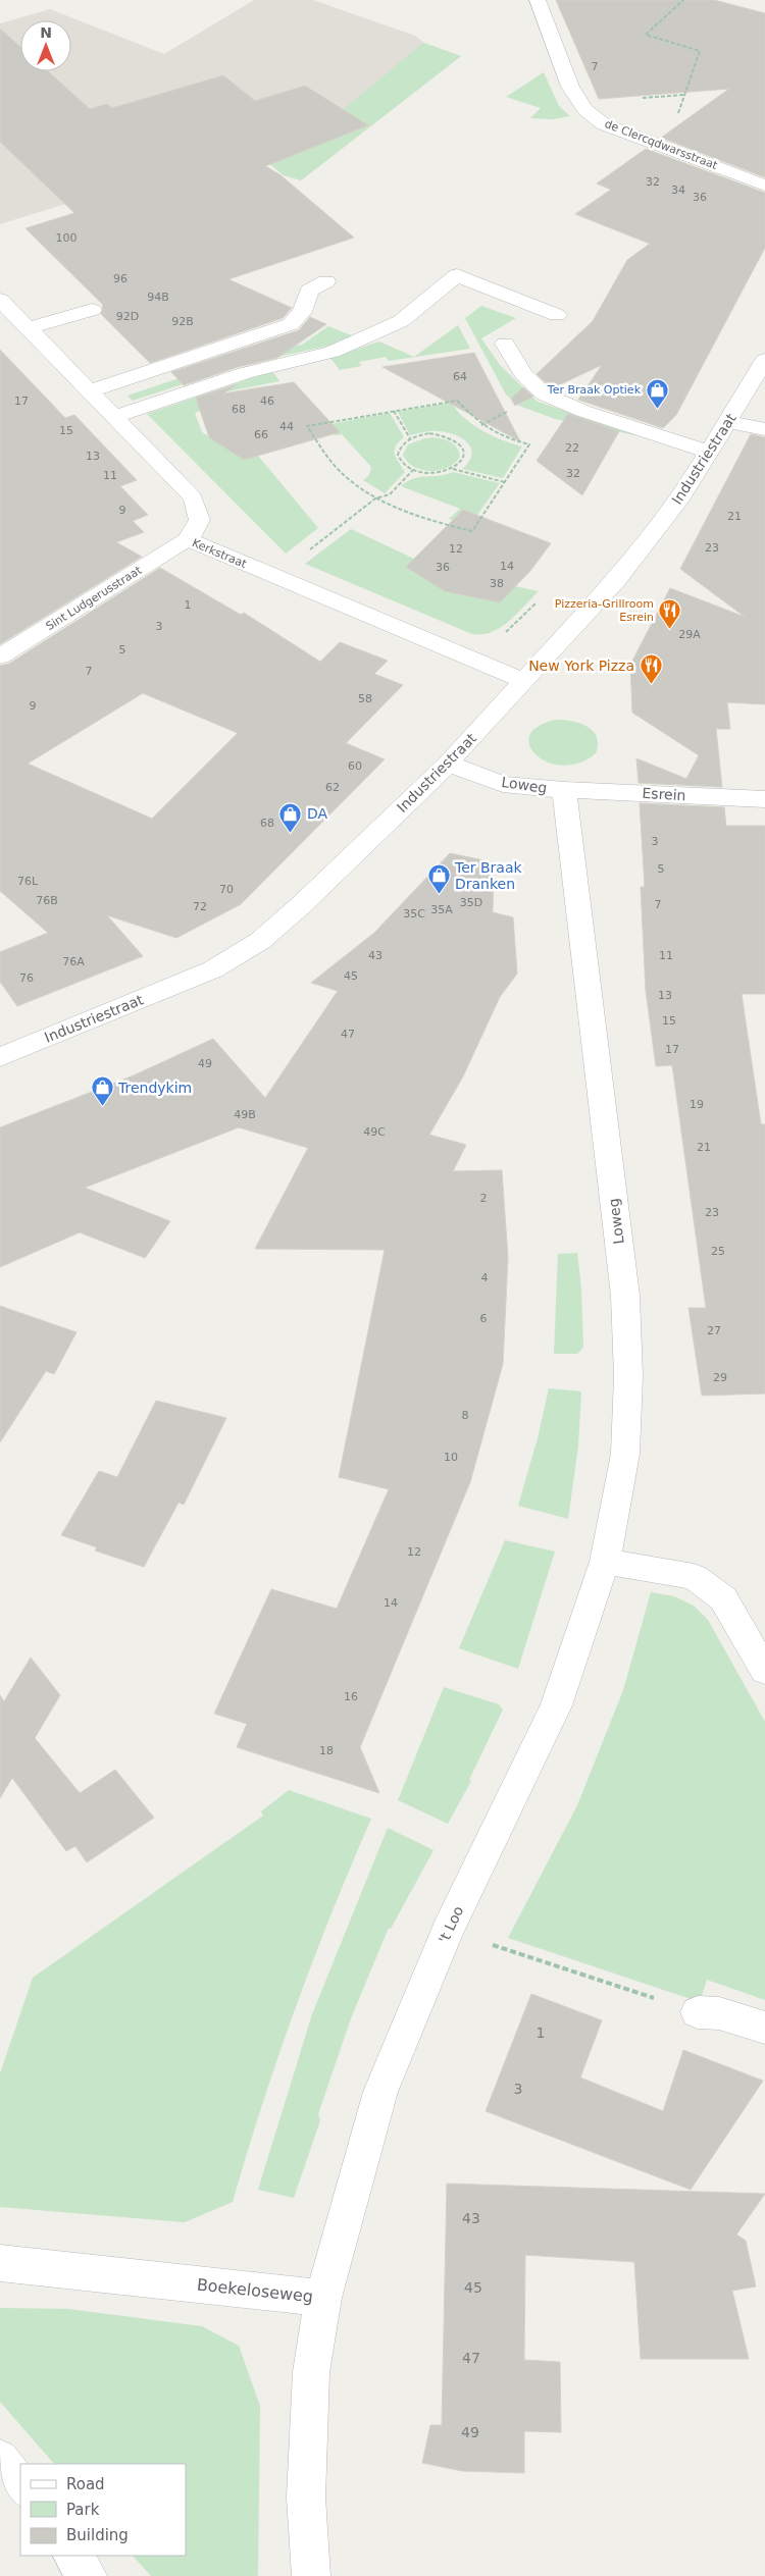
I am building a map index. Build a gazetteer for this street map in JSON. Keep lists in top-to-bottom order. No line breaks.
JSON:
{"streets":{"street":["de Clercqdwarsstraat","Industriestraat","Kerkstraat","Sint Ludgerusstraat","Loweg","Esrein","'t Loo","Boekeloseweg"]},"crossings":[["Industriestraat","Kerkstraat"],["Industriestraat","Loweg"],["Kerkstraat","Sint Ludgerusstraat"],["Loweg","Esrein"],["Loweg","'t Loo"],["'t Loo","Boekeloseweg"]],"places":{"shop":["Ter Braak Optiek","DA","Ter Braak Dranken","Trendykim"],"restaurant":["Pizzeria-Grillroom Esrein","New York Pizza"]},"house_numbers":["7","32","34","36","100","96","94B","92D","92B","64","17","46","68","44","15","66","22","13","32","11","9","21","23","12","14","36","38","1","3","29A","5","7","58","9","60","62","68","3","5","76L","70","76B","35D","7","72","35A","35C","43","11","76A","45","76","13","15","47","17","49","19","49B","49C","21","2","23","25","4","6","27","29","8","10","12","14","16","18","1","3","43","45","47","49"],"legend":["Road","Park","Building"],"north":"top"}
